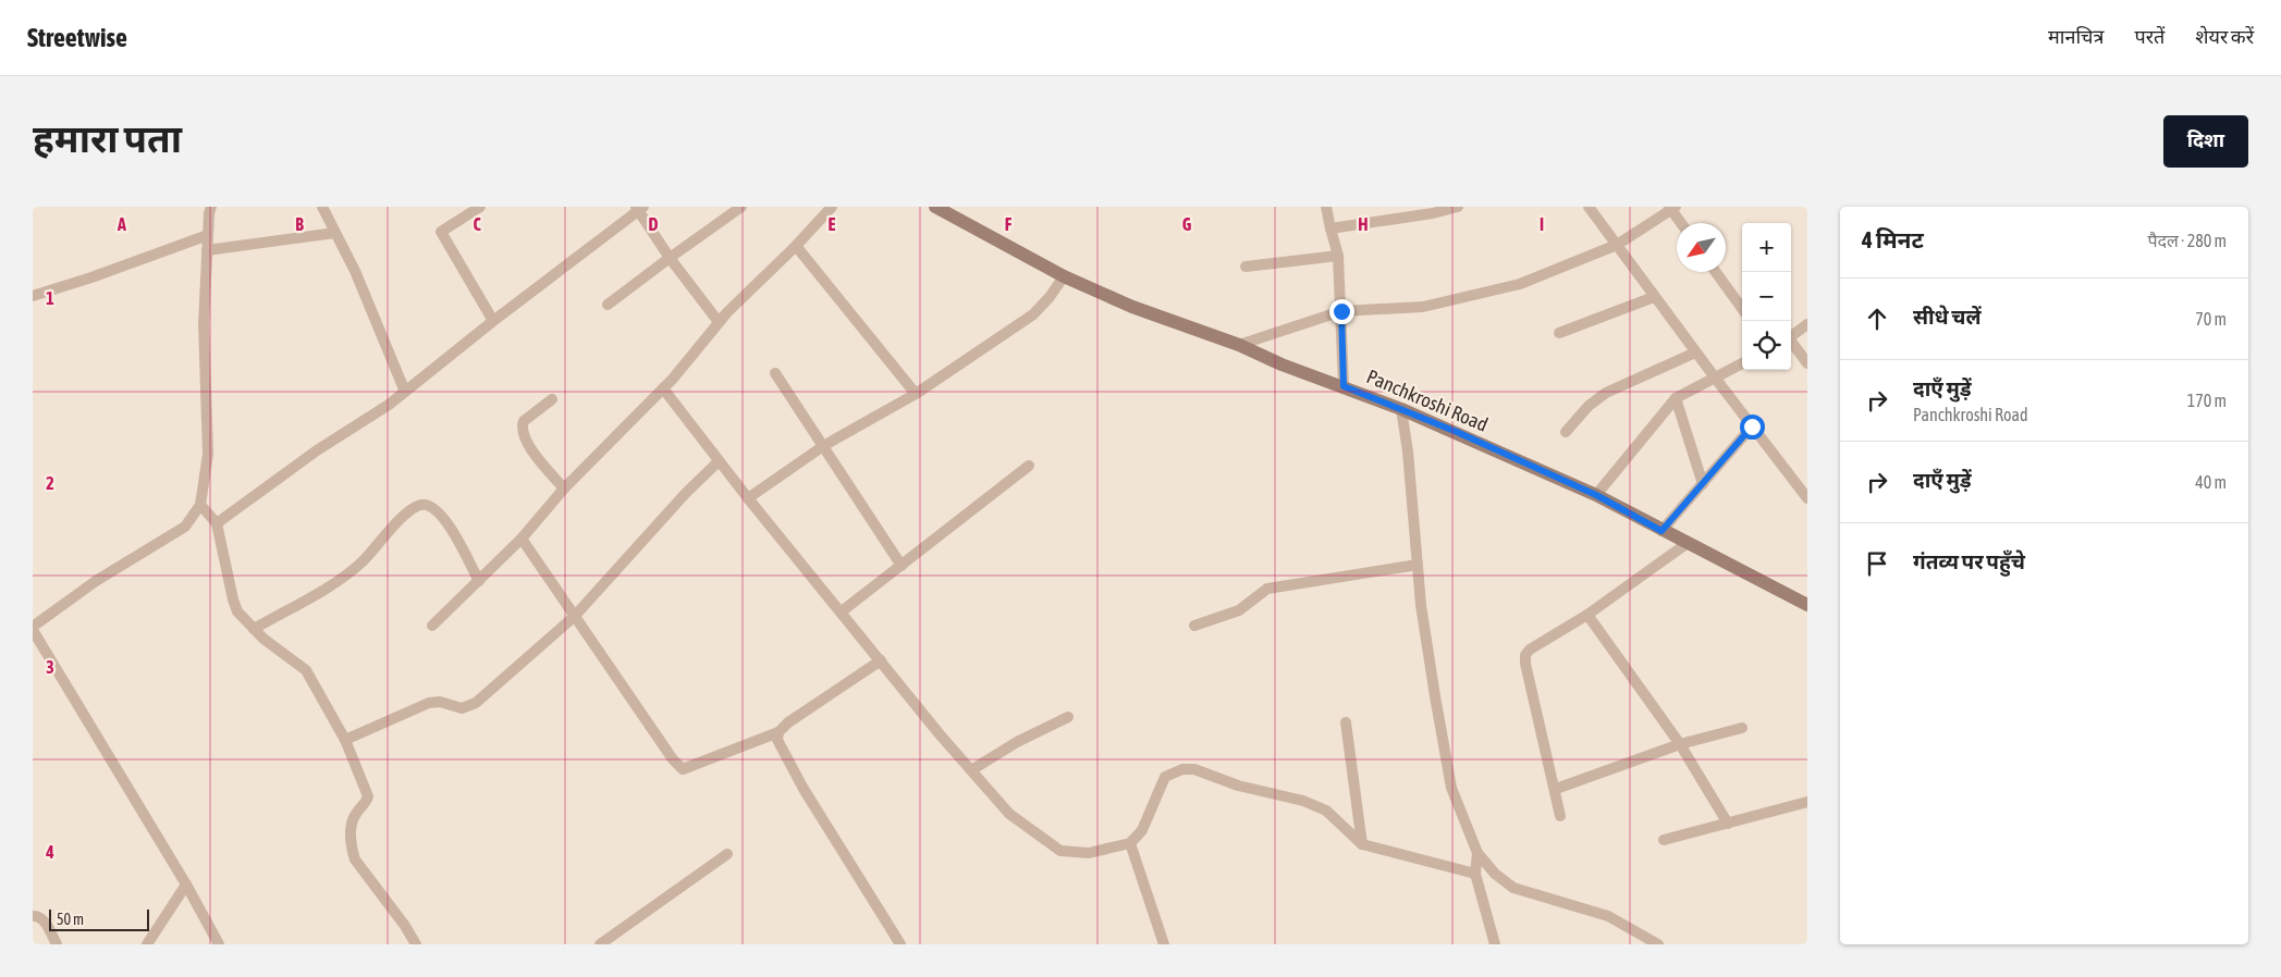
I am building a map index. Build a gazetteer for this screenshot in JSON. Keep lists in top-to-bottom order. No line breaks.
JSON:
{"streets":{"street":["Panchkroshi Road"]},"scale_bar":"50 m","north":"bottom left","page":{"header":"Streetwise","nav":["मानचित्र","परतें","शेयर करें"],"buttons":"दिशा","title":"हमारा पता","heading":["4 मिनट","पैदल · 280 m"],"map_buttons":["+","−"],"list":[["सीधे चलें","70 m"],["दाएँ मुड़ें","Panchkroshi Road","170 m"],["दाएँ मुड़ें","40 m"],"गंतव्य पर पहुँचे"],"scale":"50 m"},"grid":{"columns":["A","B","C","D","E","F","G","H","I"],"rows":["1","2","3","4"]}}
